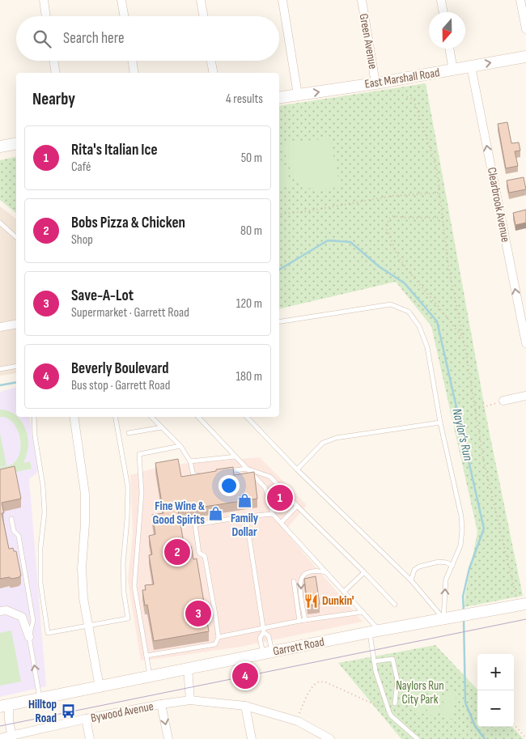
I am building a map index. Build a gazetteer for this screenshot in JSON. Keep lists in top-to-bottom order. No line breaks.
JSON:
{"streets":{"main road":["East Marshall Road","Garrett Road"],"street":["Green Avenue","Clearbrook Avenue","Bywood Avenue"]},"crossings":[["Green Avenue","East Marshall Road"],["East Marshall Road","Clearbrook Avenue"]],"one_way":["East Marshall Road","Clearbrook Avenue"],"water":["Naylor's Run"],"parks":["Naylors Run City Park"],"places":{"shop":["Family Dollar","Fine Wine & Good Spirits"],"restaurant":["Dunkin'"],"bus stop":["Hilltop Road"]},"north":"bottom","page":{"search":"Search here","heading":["Nearby","4 results"],"list":[{"mark":"1","name":"Rita's Italian Ice","note":"Café","value":"50 m"},{"mark":"2","name":"Bobs Pizza & Chicken","note":"Shop","value":"80 m"},{"mark":"3","name":"Save-A-Lot","note":"Supermarket · Garrett Road","value":"120 m"},{"mark":"4","name":"Beverly Boulevard","note":"Bus stop · Garrett Road","value":"180 m"}],"pins":["1","2","3","4"],"map_buttons":["+","−"]}}
